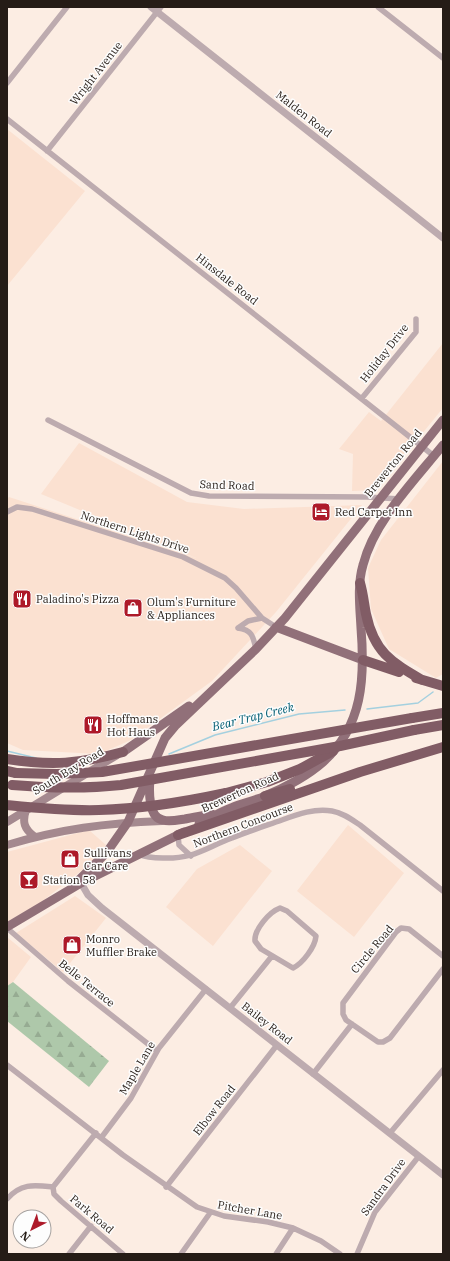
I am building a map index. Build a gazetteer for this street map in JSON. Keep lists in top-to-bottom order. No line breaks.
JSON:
{"streets":{"main road":["Brewerton Road","South Bay Road"],"street":["Wright Avenue","Malden Road","Hinsdale Road","Holiday Drive","Sand Road","Northern Lights Drive","Northern Concourse","Circle Road","Belle Terrace","Bailey Road","Maple Lane","Elbow Road","Sandra Drive","Pitcher Lane","Park Road"]},"crossings":[["Wright Avenue","Malden Road"],["Wright Avenue","Hinsdale Road"],["Hinsdale Road","Holiday Drive"],["Hinsdale Road","Brewerton Road"],["Brewerton Road","Sand Road"],["Brewerton Road","Northern Lights Drive"],["Brewerton Road","South Bay Road"],["Brewerton Road","Northern Concourse"],["Brewerton Road","Belle Terrace"],["Brewerton Road","Bailey Road"],["Belle Terrace","Maple Lane"],["Bailey Road","Maple Lane"],["Bailey Road","Elbow Road"],["Bailey Road","Sandra Drive"],["Maple Lane","Pitcher Lane"],["Elbow Road","Pitcher Lane"]],"water":["Bear Trap Creek"],"places":{"hotel":["Red Carpet Inn"],"restaurant":["Paladino's Pizza","Hoffmans Hot Haus"],"shop":["Olum's Furniture & Appliances","Sullivans Car Care","Monro Muffler Brake"],"bar":["Station 58"]},"north":"bottom left"}
